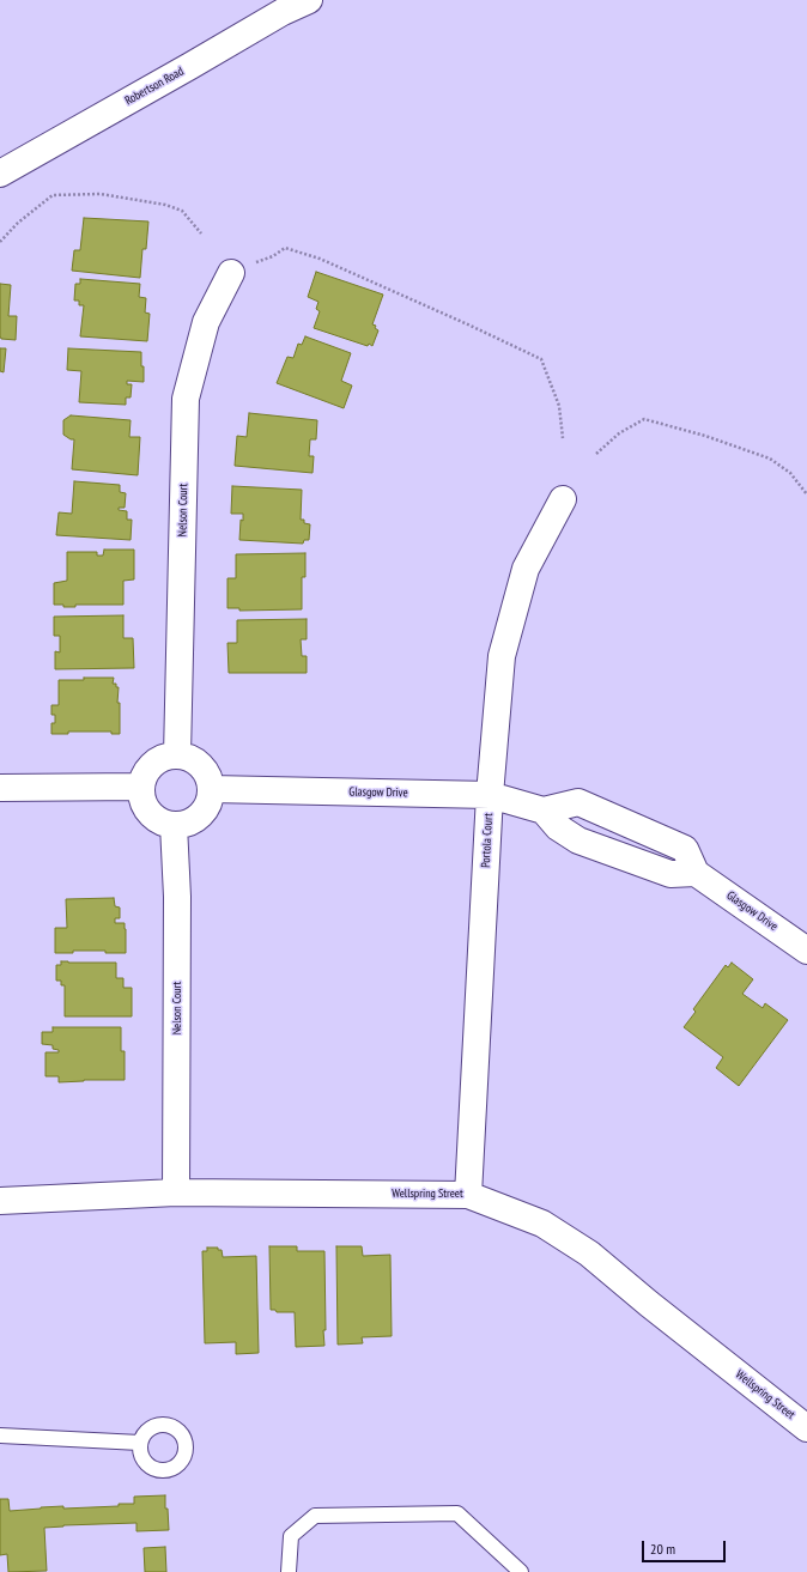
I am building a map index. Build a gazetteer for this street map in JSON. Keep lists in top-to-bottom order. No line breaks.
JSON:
{"streets":{"street":["Robertson Road","Nelson Court","Glasgow Drive","Portola Court","Wellspring Street"]},"crossings":[["Nelson Court","Glasgow Drive"],["Nelson Court","Wellspring Street"],["Glasgow Drive","Portola Court"],["Portola Court","Wellspring Street"]],"scale_bar":"20 m"}
